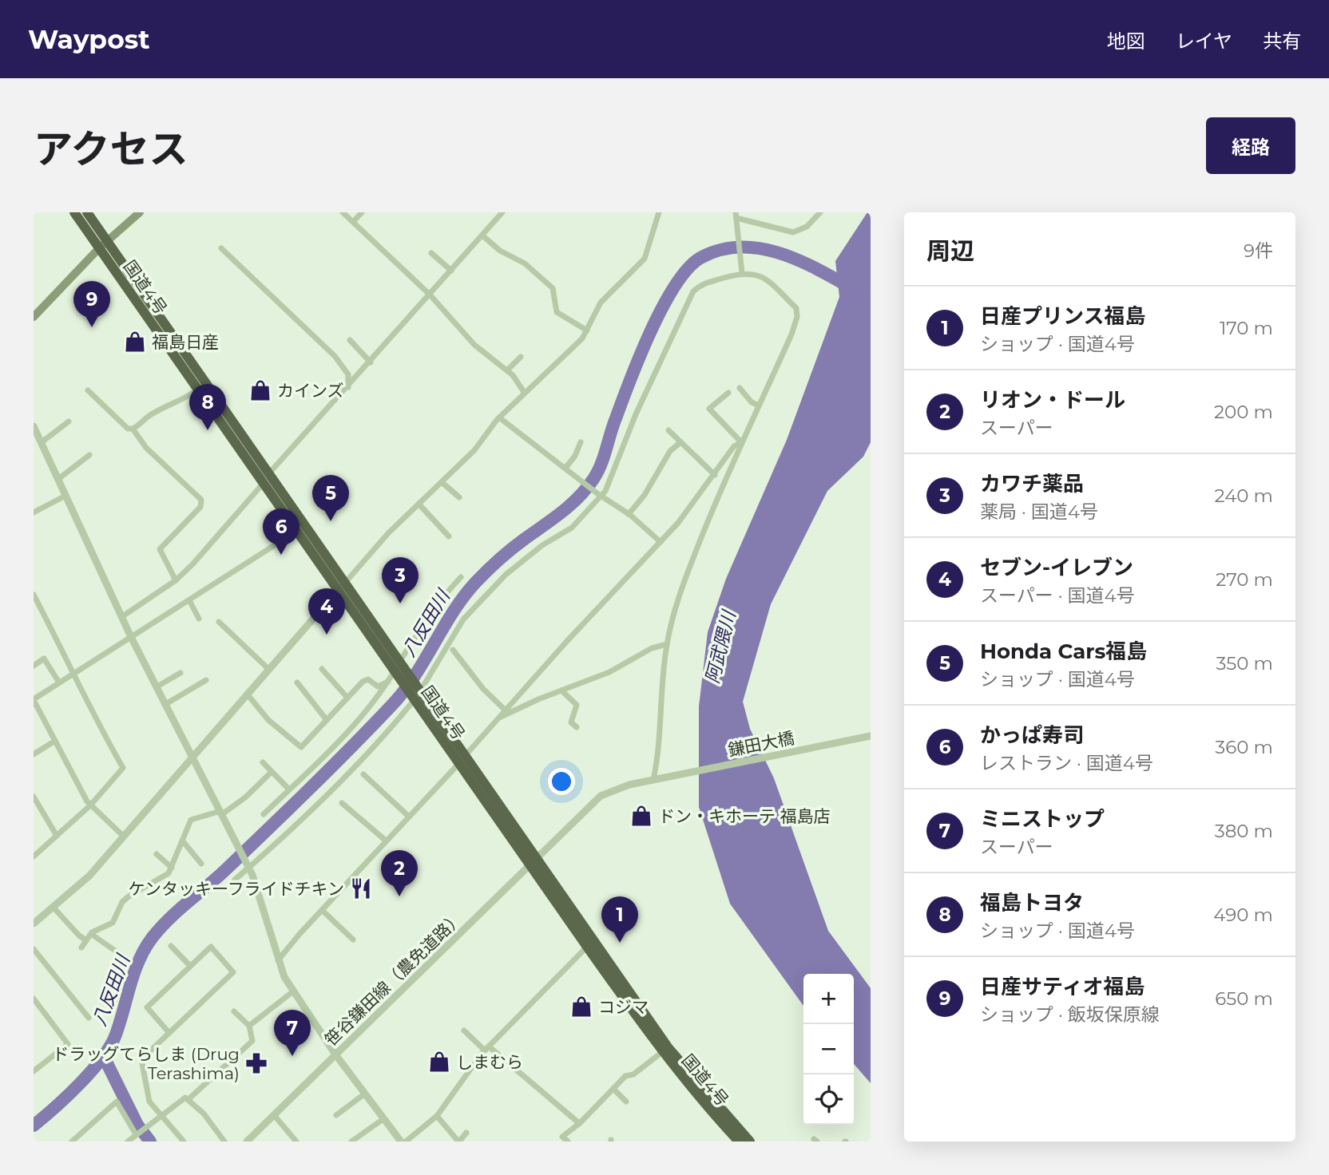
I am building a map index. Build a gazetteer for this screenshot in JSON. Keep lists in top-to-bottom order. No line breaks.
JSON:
{"streets":{"highway":["国道4号"],"street":["鎌田大橋","笹谷鎌田線（農免道路）"]},"crossings":[["国道4号","鎌田大橋"],["国道4号","笹谷鎌田線（農免道路）"],["鎌田大橋","笹谷鎌田線（農免道路）"]],"water":["八反田川","阿武隈川"],"places":{"shop":["福島日産","カインズ","ドン・キホーテ 福島店","コジマ","しまむら"],"restaurant":["ケンタッキーフライドチキン"],"pharmacy":["ドラッグてらしま (Drug Terashima)"]},"page":{"header":"Waypost","nav":["地図","レイヤ","共有"],"title":"アクセス","buttons":"経路","heading":["周辺","9件"],"pins":["9","8","5","6","3","4","2","1","7"],"list":[{"mark":"1","name":"日産プリンス福島","note":"ショップ · 国道4号","value":"170 m"},{"mark":"2","name":"リオン・ドール","note":"スーパー","value":"200 m"},{"mark":"3","name":"カワチ薬品","note":"薬局 · 国道4号","value":"240 m"},{"mark":"4","name":"セブン-イレブン","note":"スーパー · 国道4号","value":"270 m"},{"mark":"5","name":"Honda Cars福島","note":"ショップ · 国道4号","value":"350 m"},{"mark":"6","name":"かっぱ寿司","note":"レストラン · 国道4号","value":"360 m"},{"mark":"7","name":"ミニストップ","note":"スーパー","value":"380 m"},{"mark":"8","name":"福島トヨタ","note":"ショップ · 国道4号","value":"490 m"},{"mark":"9","name":"日産サティオ福島","note":"ショップ · 飯坂保原線","value":"650 m"}],"map_buttons":["+","−"]}}
